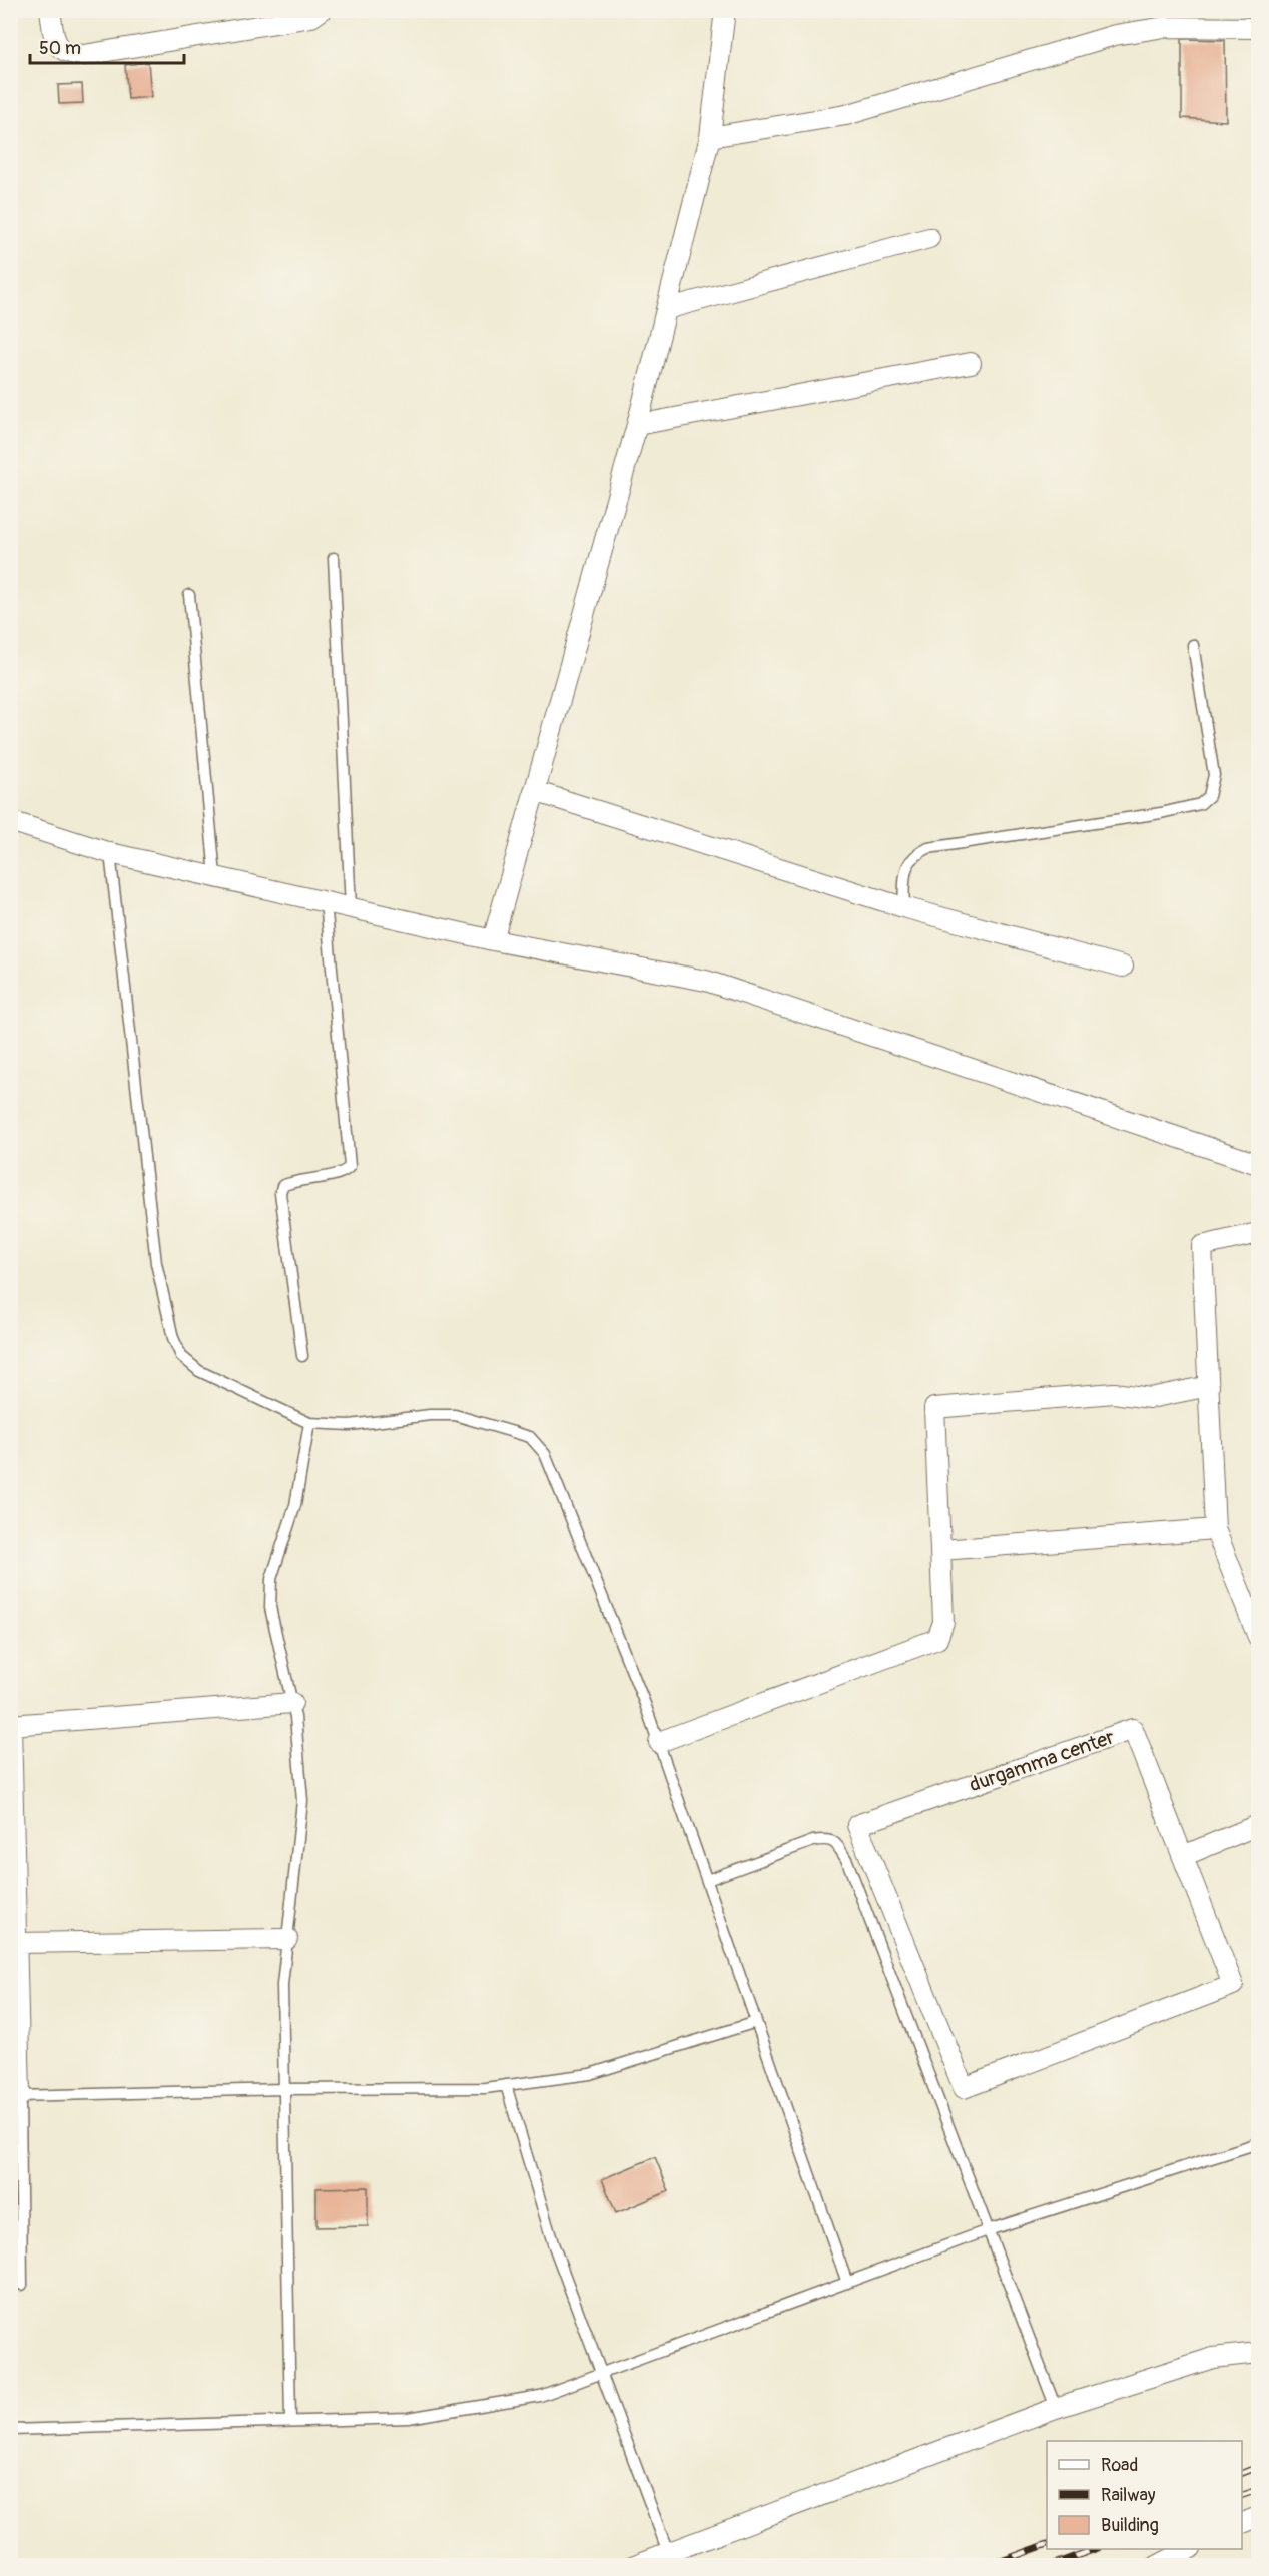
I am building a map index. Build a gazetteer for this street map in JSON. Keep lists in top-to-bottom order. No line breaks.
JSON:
{"streets":{"street":["durgamma center"]},"legend":["Road","Railway","Building"],"scale_bar":"50 m"}
